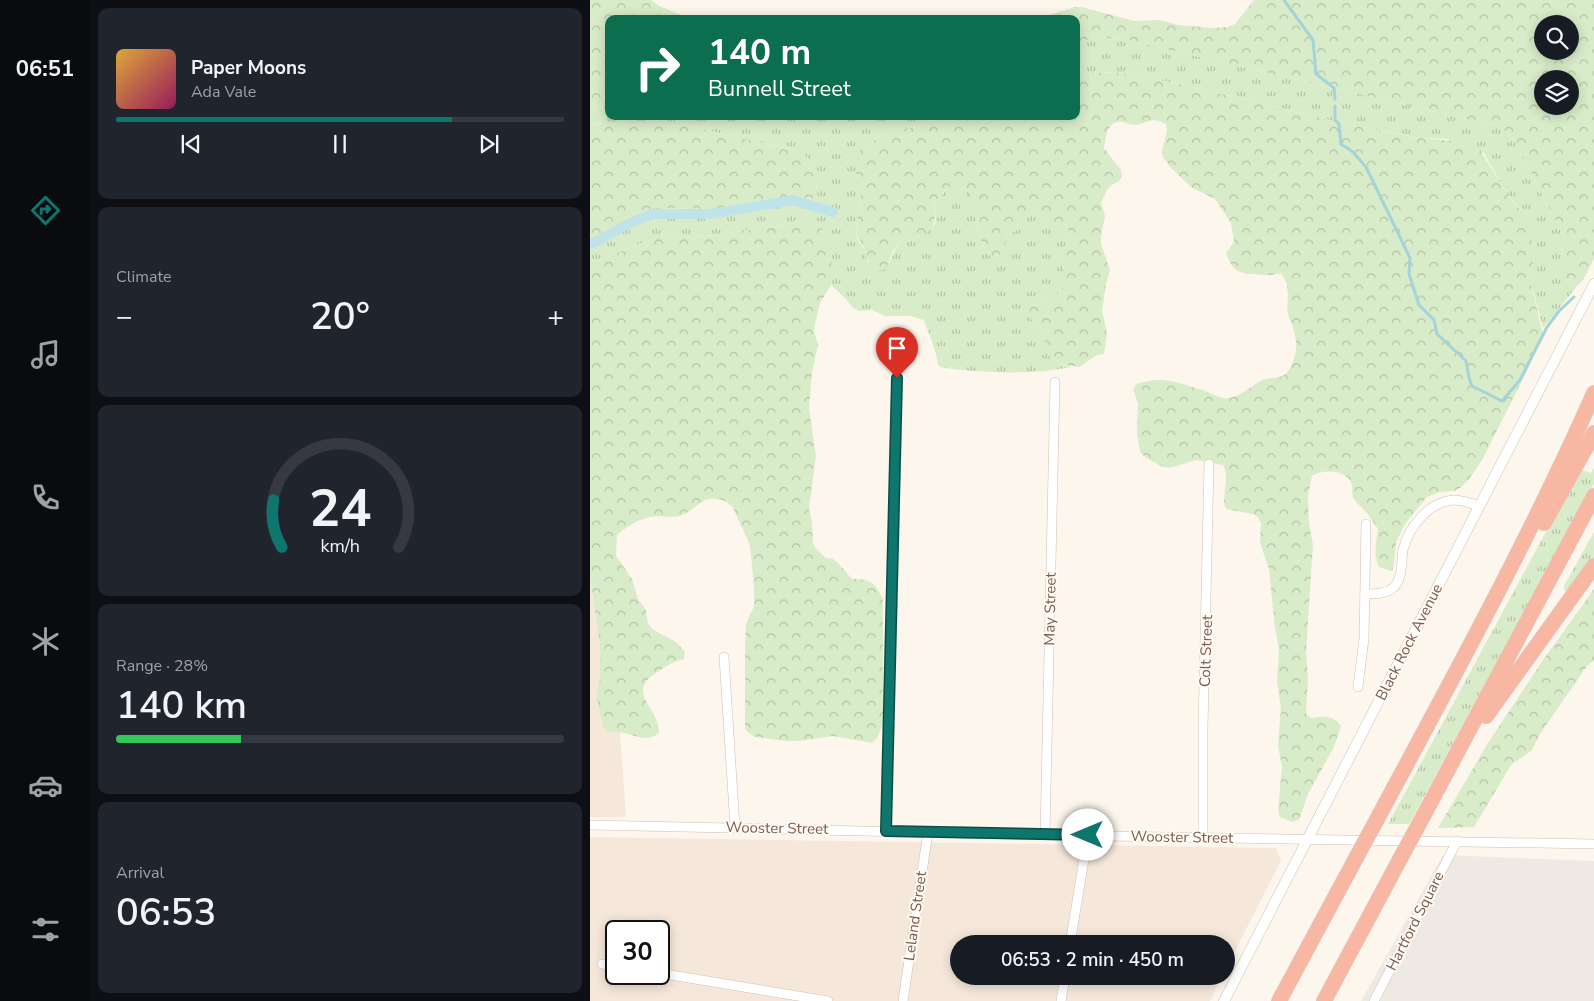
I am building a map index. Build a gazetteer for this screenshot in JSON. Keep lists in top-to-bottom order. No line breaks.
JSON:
{"streets":{"street":["May Street","Black Rock Avenue","Colt Street","Wooster Street","Leland Street","Hartford Square"]},"crossings":[["May Street","Wooster Street"],["Black Rock Avenue","Wooster Street"],["Colt Street","Wooster Street"],["Wooster Street","Leland Street"],["Wooster Street","Hartford Square"]],"page":{"tabs":"06:51","turn":["140 m","Bunnell Street"],"song":["Paper Moons","Ada Vale"],"tile":["Climate",["Range · 28%","140 km"],["Arrival","06:53"]],"heat":["−","20°","+"],"limit":"30","trip":"06:53 · 2 min · 450 m","gauge":["24","km/h"]}}
